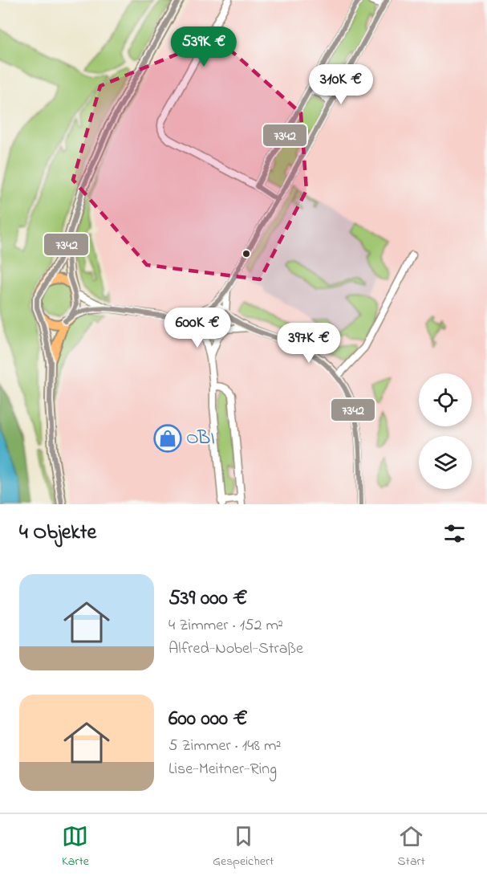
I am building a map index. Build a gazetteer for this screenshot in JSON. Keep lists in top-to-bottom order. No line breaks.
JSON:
{"places":{"shop":["OBI"]},"lines":["transit line 7342"],"page":{"price":["539K €","310K €","600K €","397K €"],"heading":"4 Objekte","list":[{"name":"539 000 €","note":"4 Zimmer · 152 m² · Alfred-Nobel-Straße"},{"name":"600 000 €","note":"5 Zimmer · 148 m² · Lise-Meitner-Ring"}],"tabs":["Karte","Gespeichert","Start"]}}
